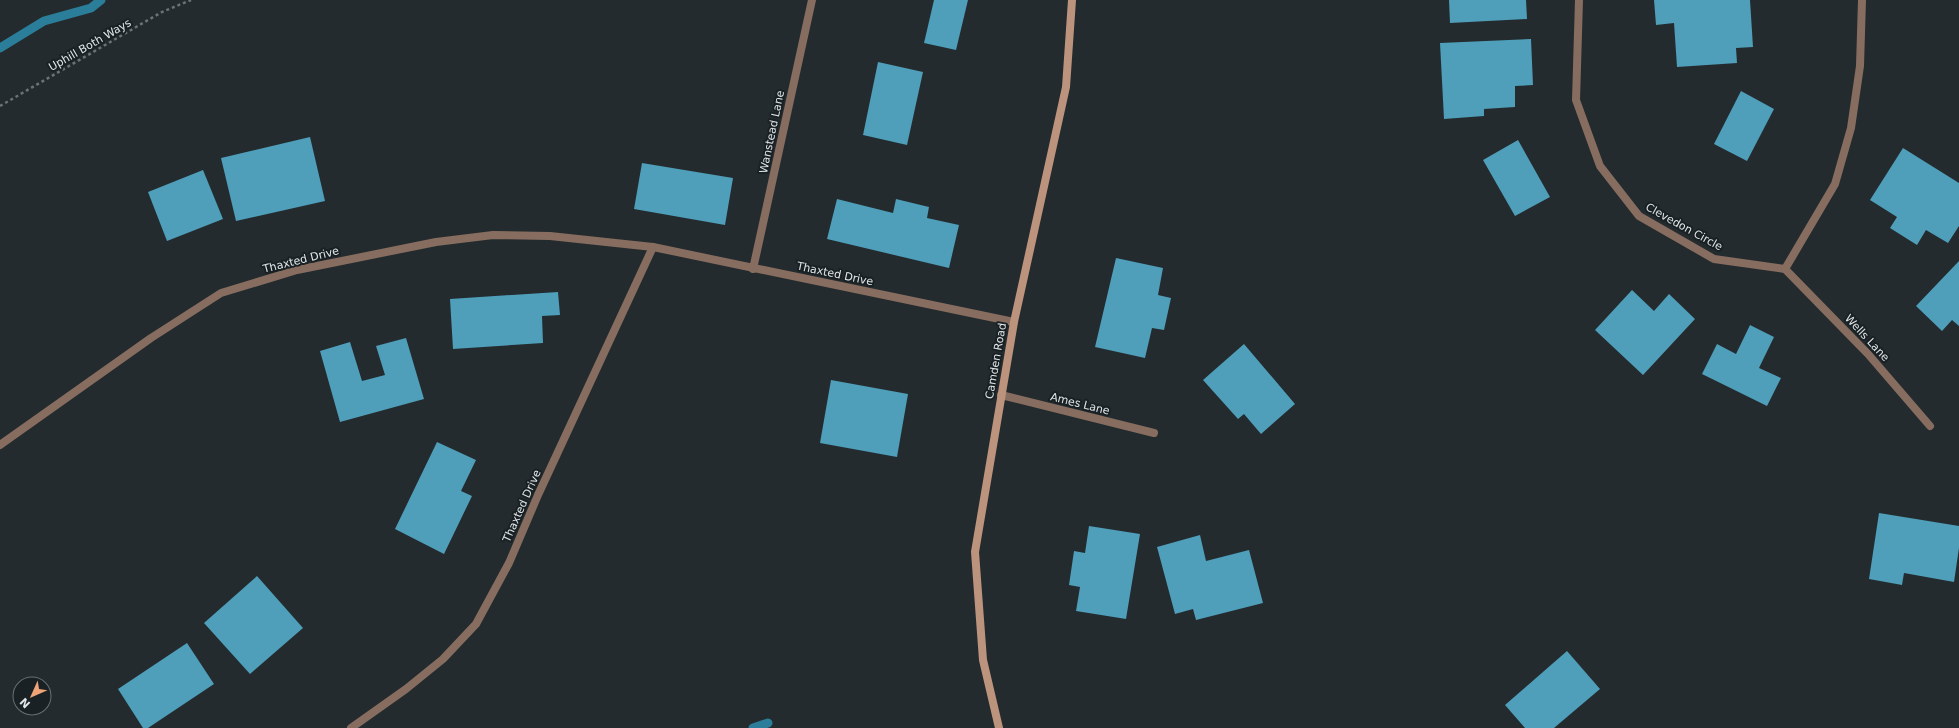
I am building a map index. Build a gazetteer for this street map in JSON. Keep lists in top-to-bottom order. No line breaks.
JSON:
{"streets":{"street":["Wanstead Lane","Clevedon Circle","Thaxted Drive","Wells Lane","Camden Road","Ames Lane"],"path":["Uphill Both Ways"]},"crossings":[["Wanstead Lane","Thaxted Drive"],["Clevedon Circle","Wells Lane"],["Thaxted Drive","Camden Road"],["Camden Road","Ames Lane"]],"north":"bottom left"}
